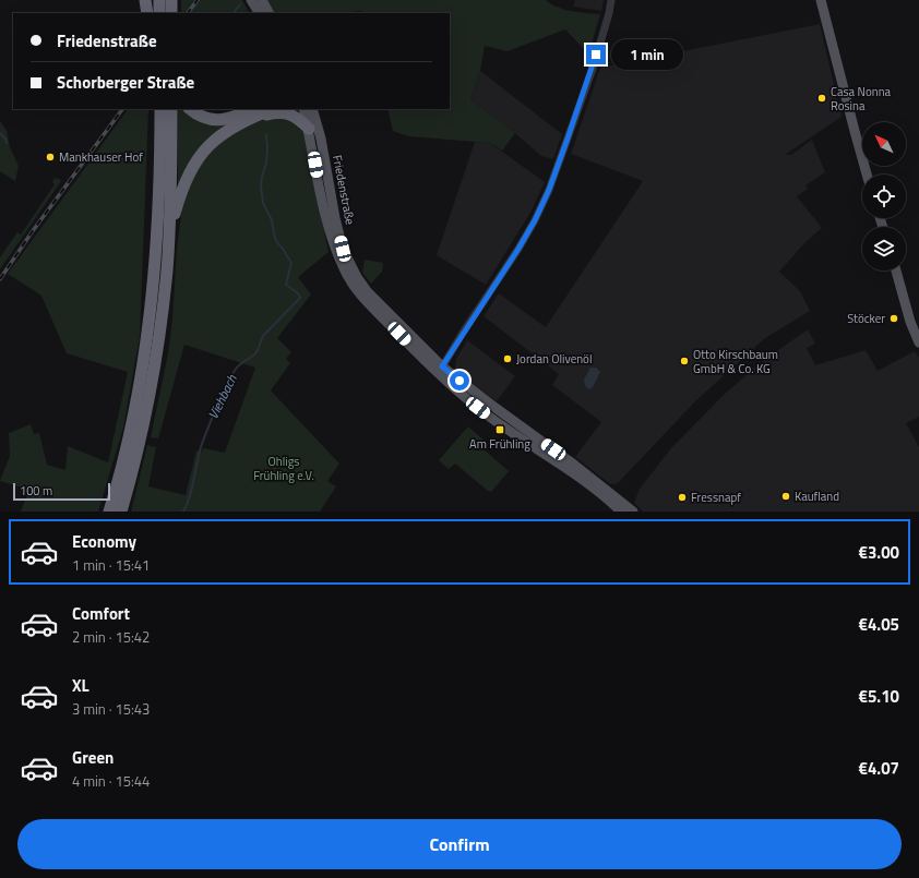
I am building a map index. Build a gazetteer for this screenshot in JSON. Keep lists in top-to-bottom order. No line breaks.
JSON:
{"streets":{"main road":["Friedenstraße"]},"water":["Viehbach"],"parks":["Ohligs Frühling e.V."],"places":{"other":["Casa Nonna Rosina","Mankhauser Hof","Stöcker","Jordan Olivenöl","Otto Kirschbaum GmbH & Co. KG","Kaufland","Fressnapf"],"transit":["Am Frühling"]},"scale_bar":"100 m","north":"top left","page":{"banner":["Friedenstraße","Schorberger Straße"],"bubble":"1 min","scale":"100 m","list":[{"name":"Economy","note":"1 min · 15:41","value":"€3.00"},{"name":"Comfort","note":"2 min · 15:42","value":"€4.05"},{"name":"XL","note":"3 min · 15:43","value":"€5.10"},{"name":"Green","note":"4 min · 15:44","value":"€4.07"}],"buttons":"Confirm"}}
